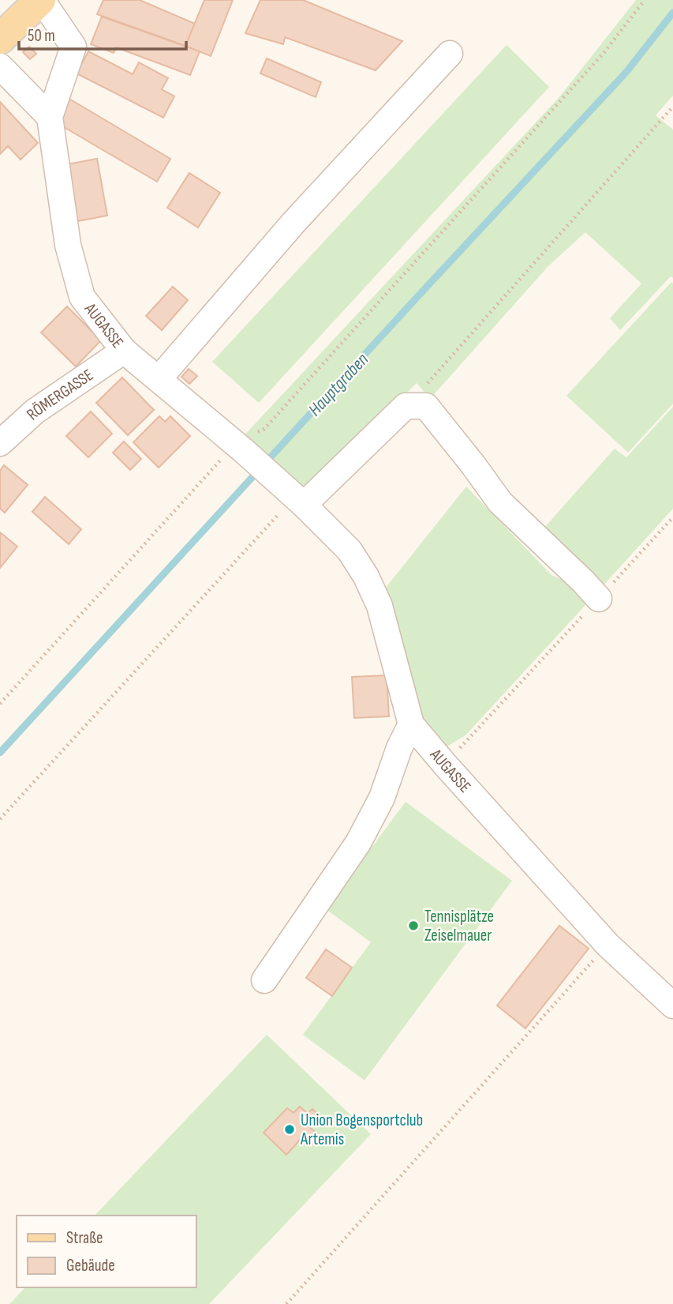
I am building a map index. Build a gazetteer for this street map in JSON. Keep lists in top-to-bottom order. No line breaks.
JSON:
{"streets":{"street":["AUGASSE","RÖMERGASSE"]},"crossings":[["AUGASSE","RÖMERGASSE"]],"water":["Hauptgraben"],"places":["Tennisplätze Zeiselmauer","Union Bogensportclub Artemis"],"legend":["Straße","Gebäude"],"scale_bar":"50 m"}
